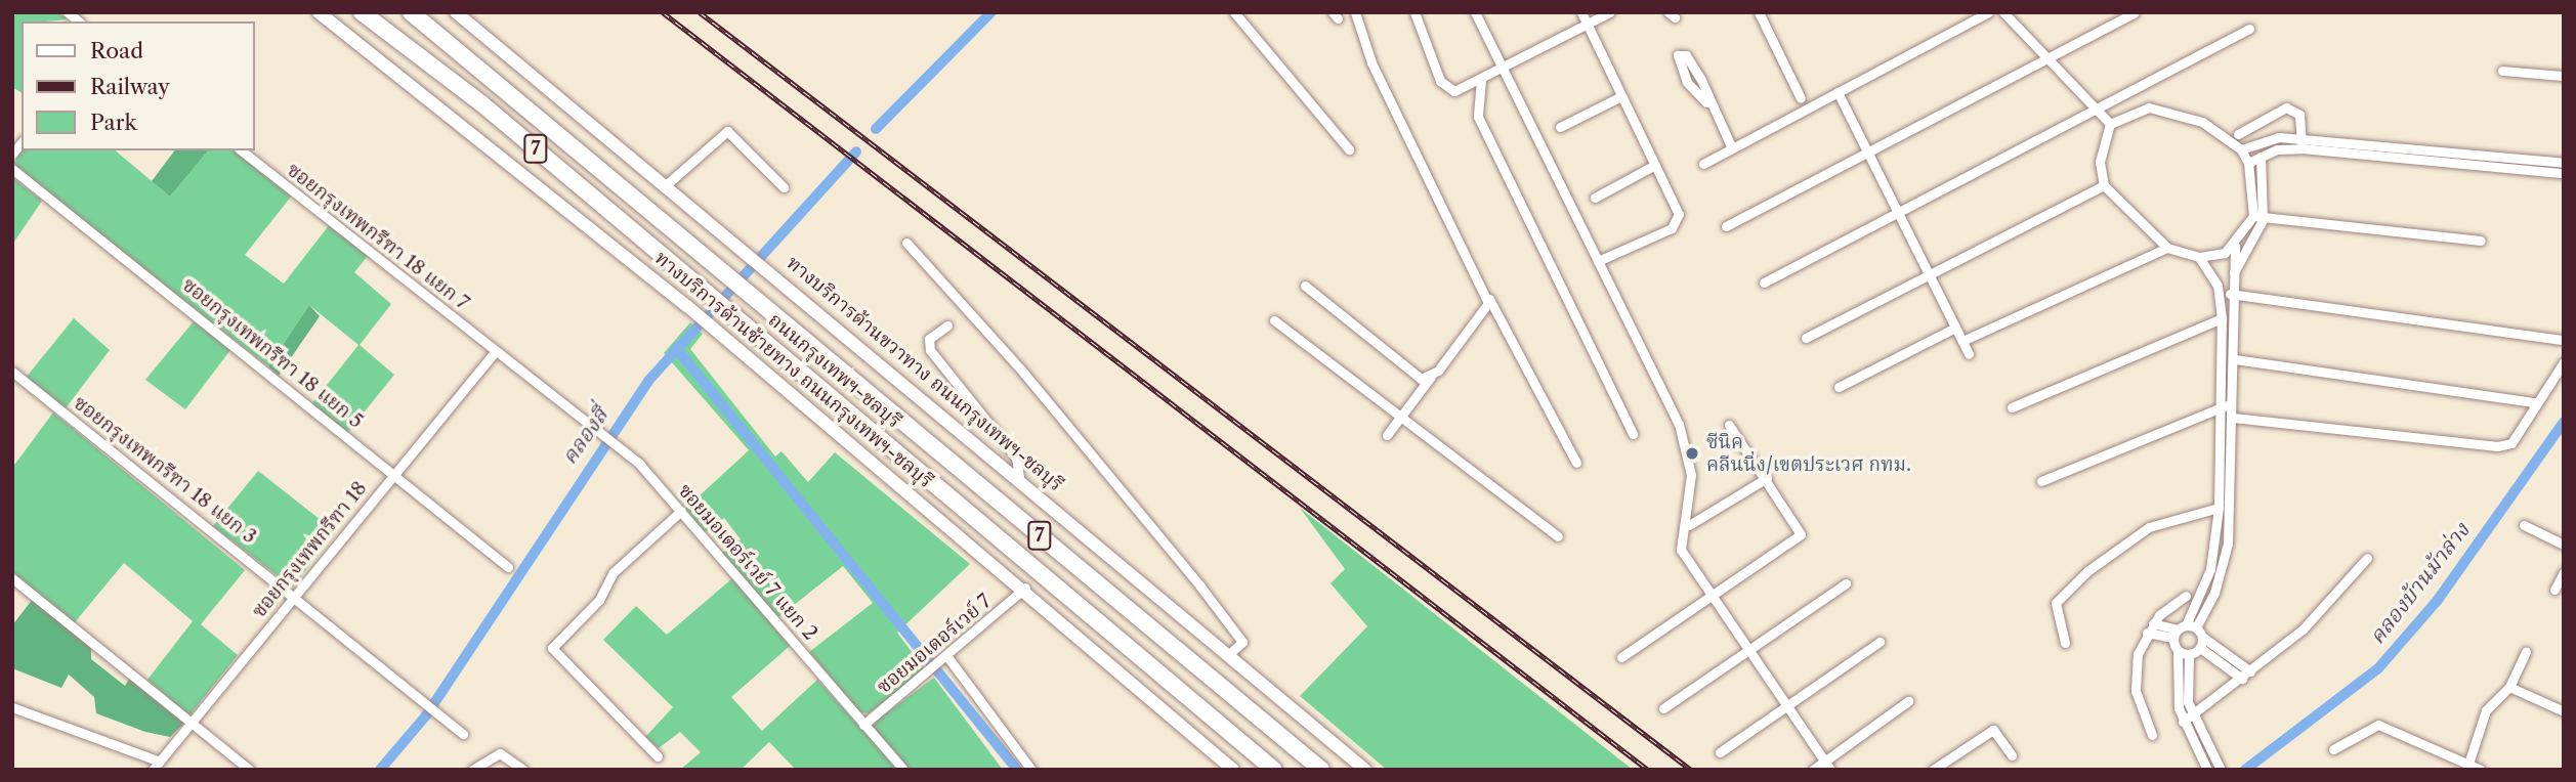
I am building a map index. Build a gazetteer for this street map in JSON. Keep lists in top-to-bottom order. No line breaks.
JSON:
{"streets":{"highway":["7","ถนนกรุงเทพฯ-ชลบุรี"],"main road":["ทางบริการด้านซ้ายทาง ถนนกรุงเทพฯ-ชลบุรี","ทางบริการด้านขวาทาง ถนนกรุงเทพฯ-ชลบุรี"],"street":["ซอยกรุงเทพกรีฑา 18 แยก 7","ซอยกรุงเทพกรีฑา 18 แยก 5","ซอยกรุงเทพกรีฑา 18 แยก 3","ซอยกรุงเทพกรีฑา 18","ซอยมอเตอร์เวย์ 7 แยก 2","ซอยมอเตอร์เวย์ 7"]},"crossings":[["ซอยกรุงเทพกรีฑา 18 แยก 7","ซอยกรุงเทพกรีฑา 18"],["ซอยกรุงเทพกรีฑา 18 แยก 7","ซอยมอเตอร์เวย์ 7 แยก 2"],["ซอยกรุงเทพกรีฑา 18 แยก 5","ซอยกรุงเทพกรีฑา 18"],["ทางบริการด้านซ้ายทาง ถนนกรุงเทพฯ-ชลบุรี","ซอยมอเตอร์เวย์ 7"],["ซอยกรุงเทพกรีฑา 18 แยก 3","ซอยกรุงเทพกรีฑา 18"],["ซอยมอเตอร์เวย์ 7 แยก 2","ซอยมอเตอร์เวย์ 7"]],"water":["คลองสี่","คลองบ้านม้าล่าง"],"places":["ซีนิค คลีนนิ่ง/เขตประเวศ กทม."],"legend":["Road","Railway","Park"]}
